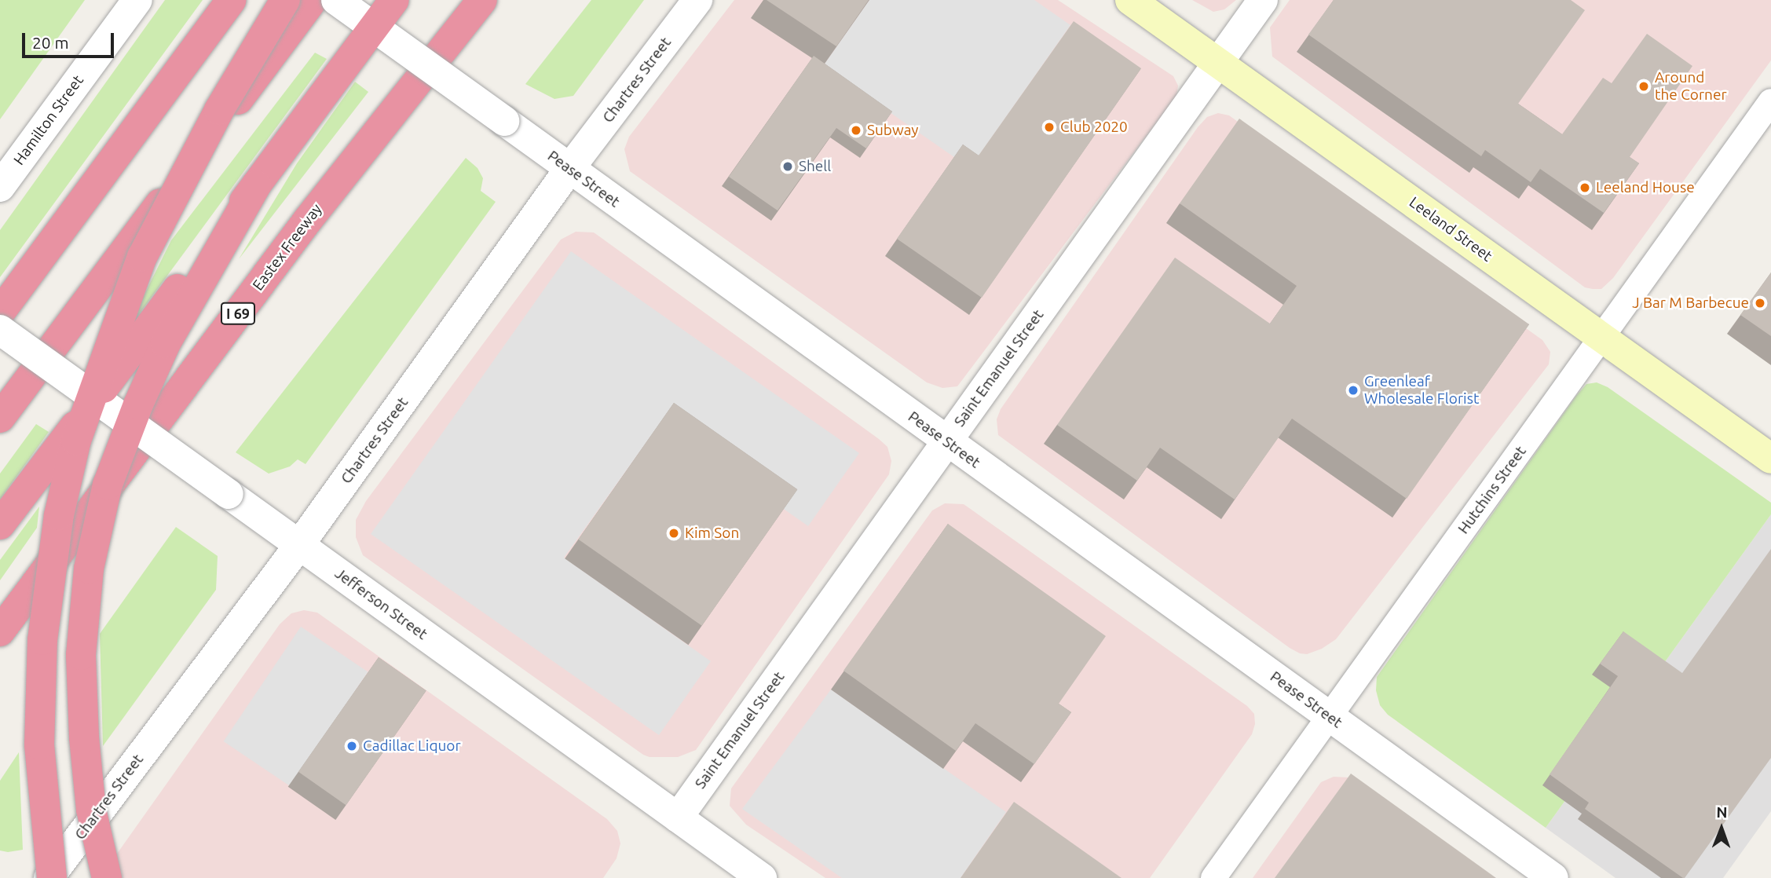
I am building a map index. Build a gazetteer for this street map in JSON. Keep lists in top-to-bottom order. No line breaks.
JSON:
{"streets":{"highway":["Eastex Freeway","I 69"],"main road":["Leeland Street"],"street":["Chartres Street","Hamilton Street","Pease Street","Saint Emanuel Street","Hutchins Street","Jefferson Street"]},"crossings":[["Chartres Street","Pease Street"],["Chartres Street","Jefferson Street"],["Pease Street","Saint Emanuel Street"],["Pease Street","Hutchins Street"],["Leeland Street","Saint Emanuel Street"],["Leeland Street","Hutchins Street"],["Saint Emanuel Street","Jefferson Street"]],"places":["Around the Corner","Club 2020","Subway","Shell","Leeland House","J Bar M Barbecue","Greenleaf Wholesale Florist","Kim Son","Cadillac Liquor"],"scale_bar":"20 m","north":"top"}
